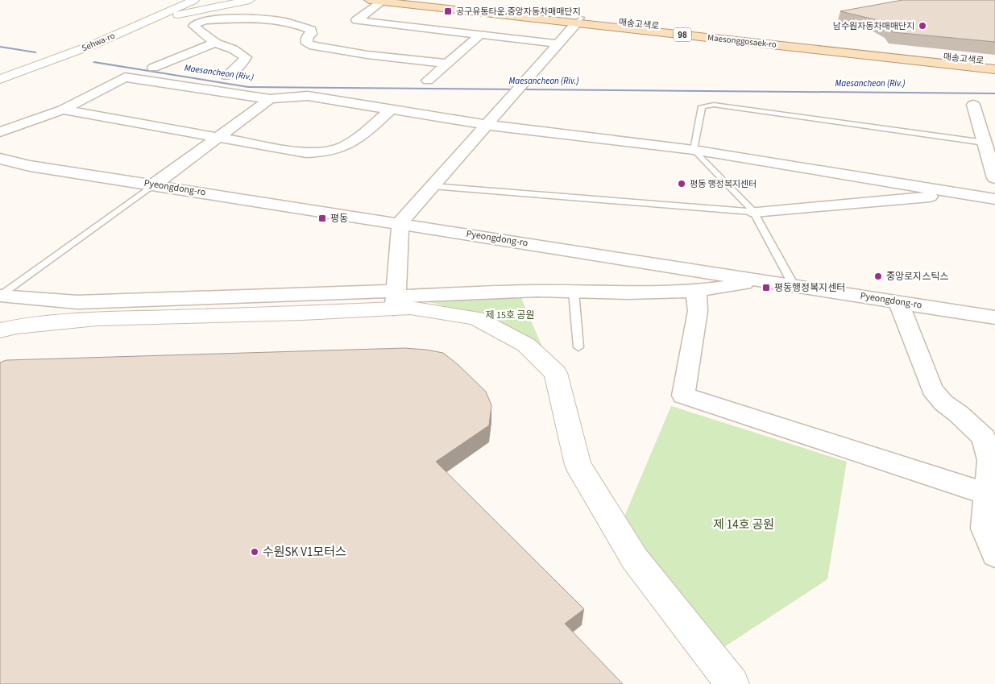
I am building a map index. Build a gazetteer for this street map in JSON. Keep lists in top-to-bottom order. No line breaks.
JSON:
{"streets":{"main road":["매송고색로","98","Maesonggosaek-ro"],"street":["Sehwa-ro","Pyeongdong-ro"]},"crossings":[["매송고색로","Maesonggosaek-ro"]],"water":["Maesancheon (Riv.)"],"parks":["제 15호 공원","제 14호 공원"],"places":{"transit":["공구유통타운.중앙자동차매매단지","평동","평동행정복지센터"],"other":["남수원자동차매매단지","평동 행정복지센터","중앙로지스틱스","수원SK V1모터스"]}}
